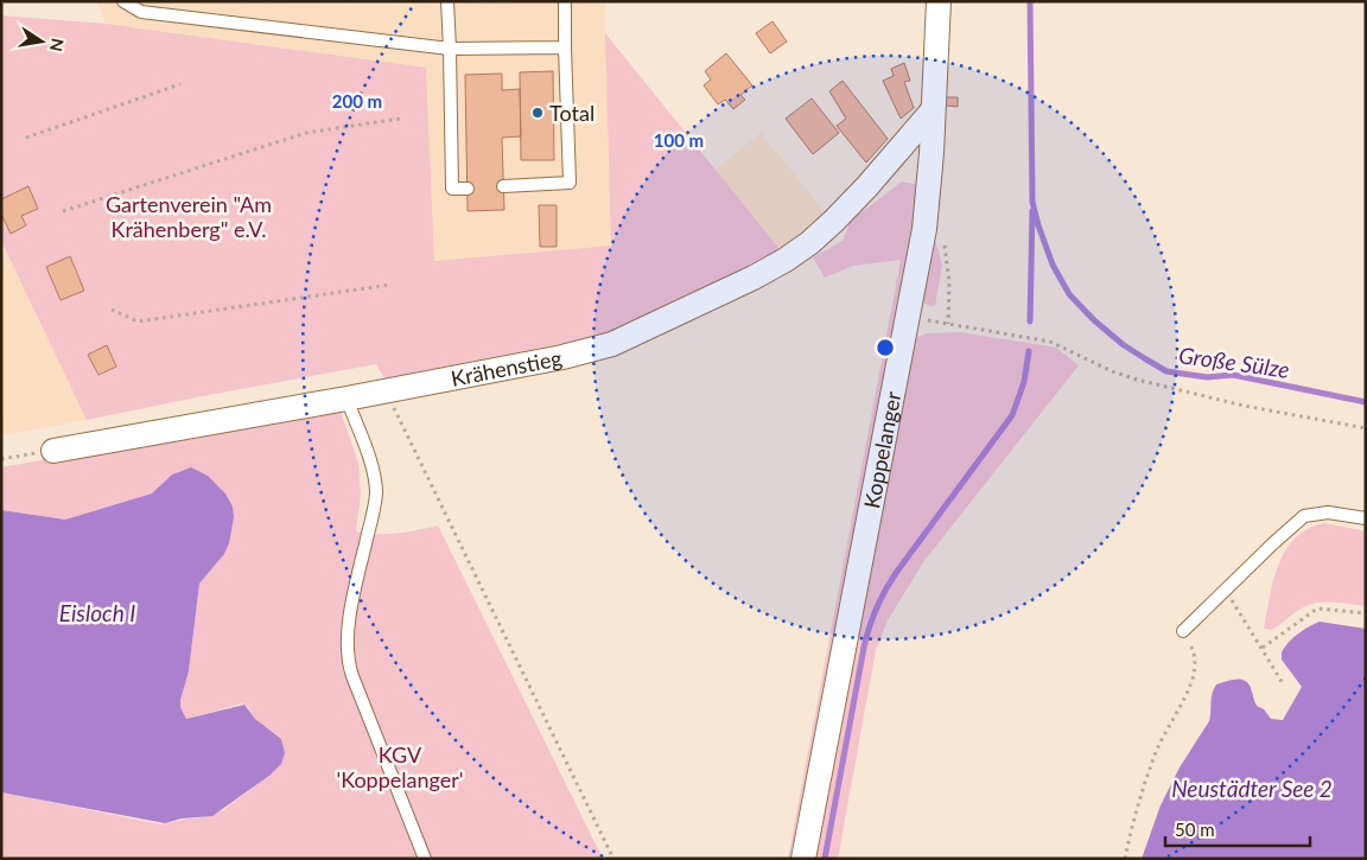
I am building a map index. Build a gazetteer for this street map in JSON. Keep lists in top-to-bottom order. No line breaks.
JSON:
{"streets":{"street":["Krähenstieg","Koppelanger"]},"crossings":[["Krähenstieg","Koppelanger"]],"water":["Große Sülze","Eisloch I","Neustädter See 2"],"parks":["Gartenverein \"Am Krähenberg\" e.V.","KGV 'Koppelanger'"],"places":["Total"],"scale_bar":"50 m","north":"right","rings":["200 m","100 m"]}
